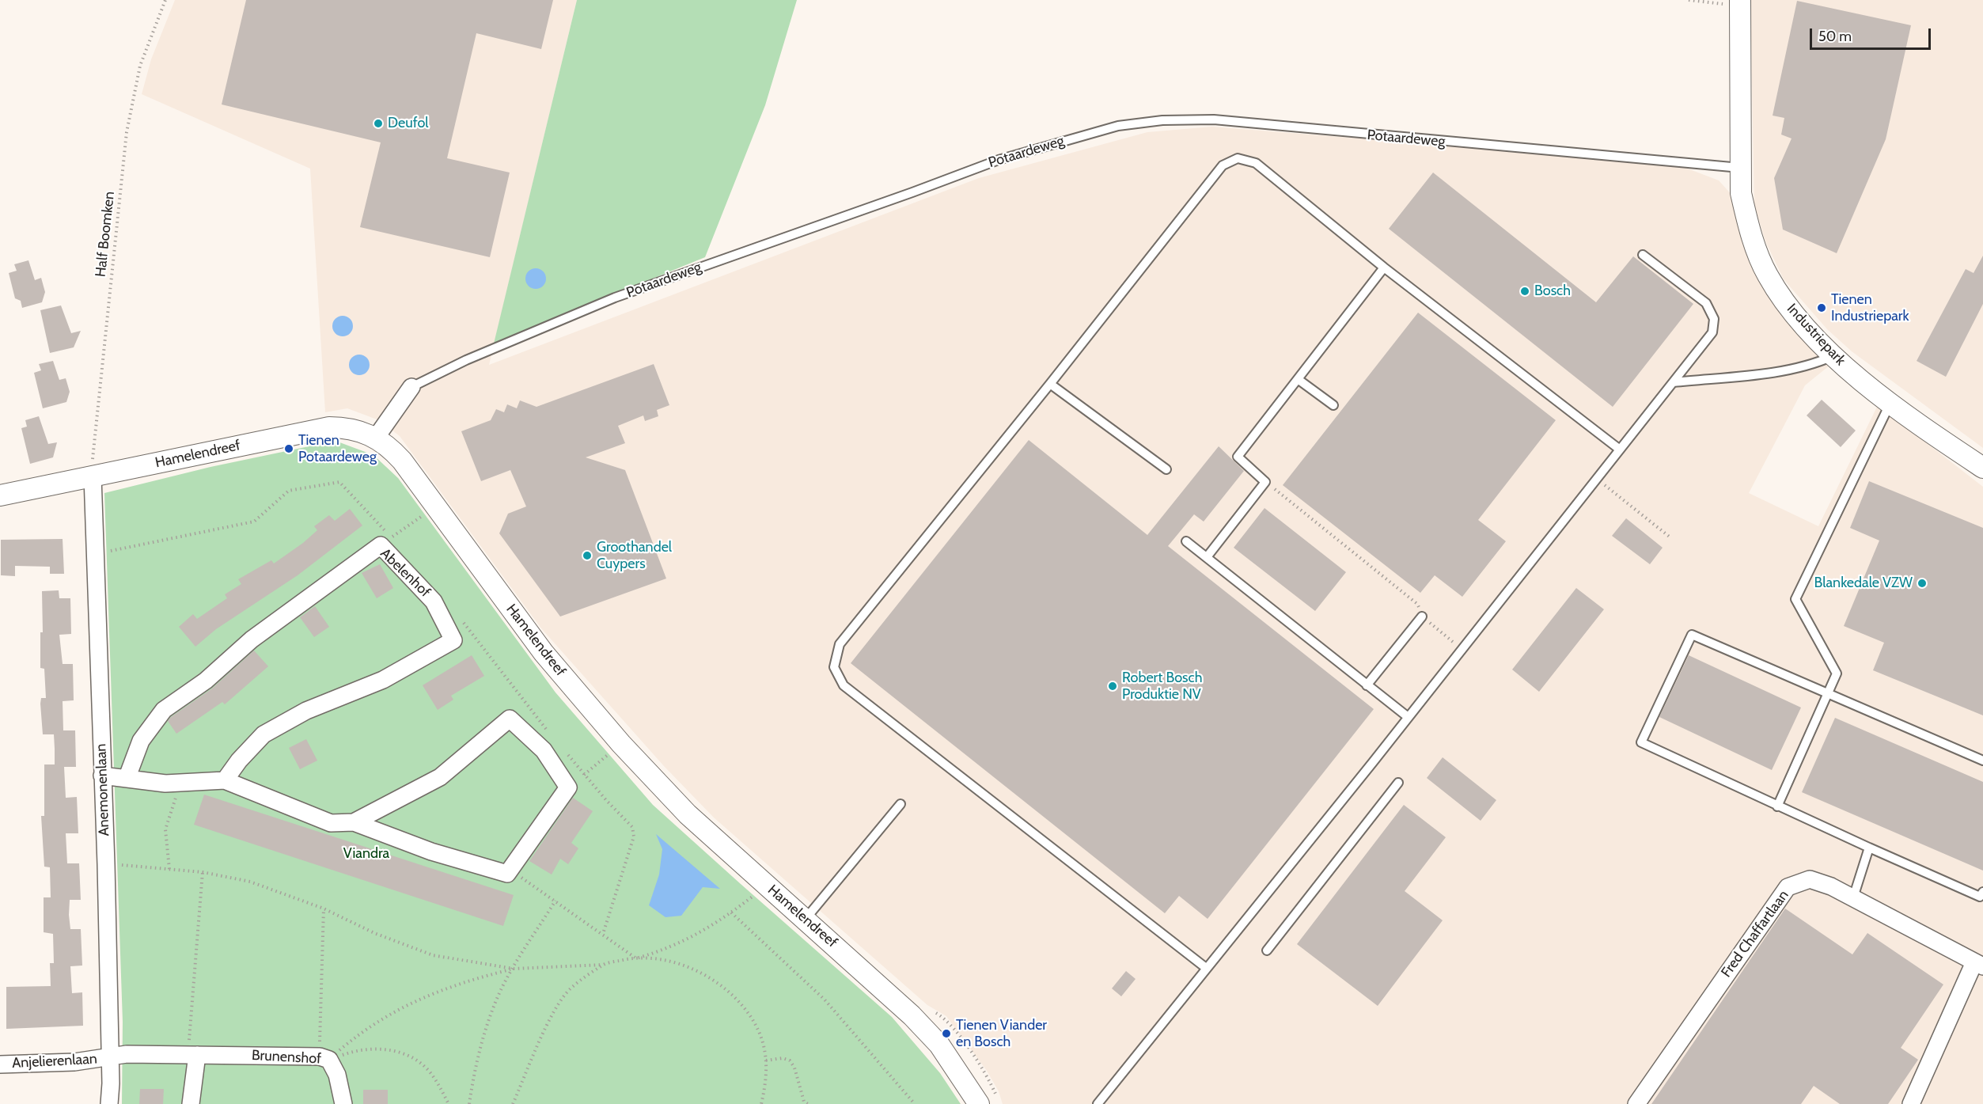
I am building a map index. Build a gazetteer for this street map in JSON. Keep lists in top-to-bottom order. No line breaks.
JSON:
{"streets":{"street":["Potaardeweg","Industriepark","Hamelendreef","Abelenhof","Anemonenlaan","Fred Chaffartlaan","Brunenshof","Anjelierenlaan"],"path":["Half Boomken"]},"crossings":[["Potaardeweg","Industriepark"],["Potaardeweg","Hamelendreef"],["Half Boomken","Hamelendreef"],["Half Boomken","Anemonenlaan"],["Hamelendreef","Anemonenlaan"],["Anemonenlaan","Brunenshof"],["Anemonenlaan","Anjelierenlaan"],["Brunenshof","Anjelierenlaan"]],"parks":["Viandra"],"places":["Deufol","Bosch","Tienen Industriepark","Tienen Potaardeweg","Groothandel Cuypers","Blankedale VZW","Robert Bosch Produktie NV","Tienen Viander en Bosch"],"scale_bar":"50 m"}
